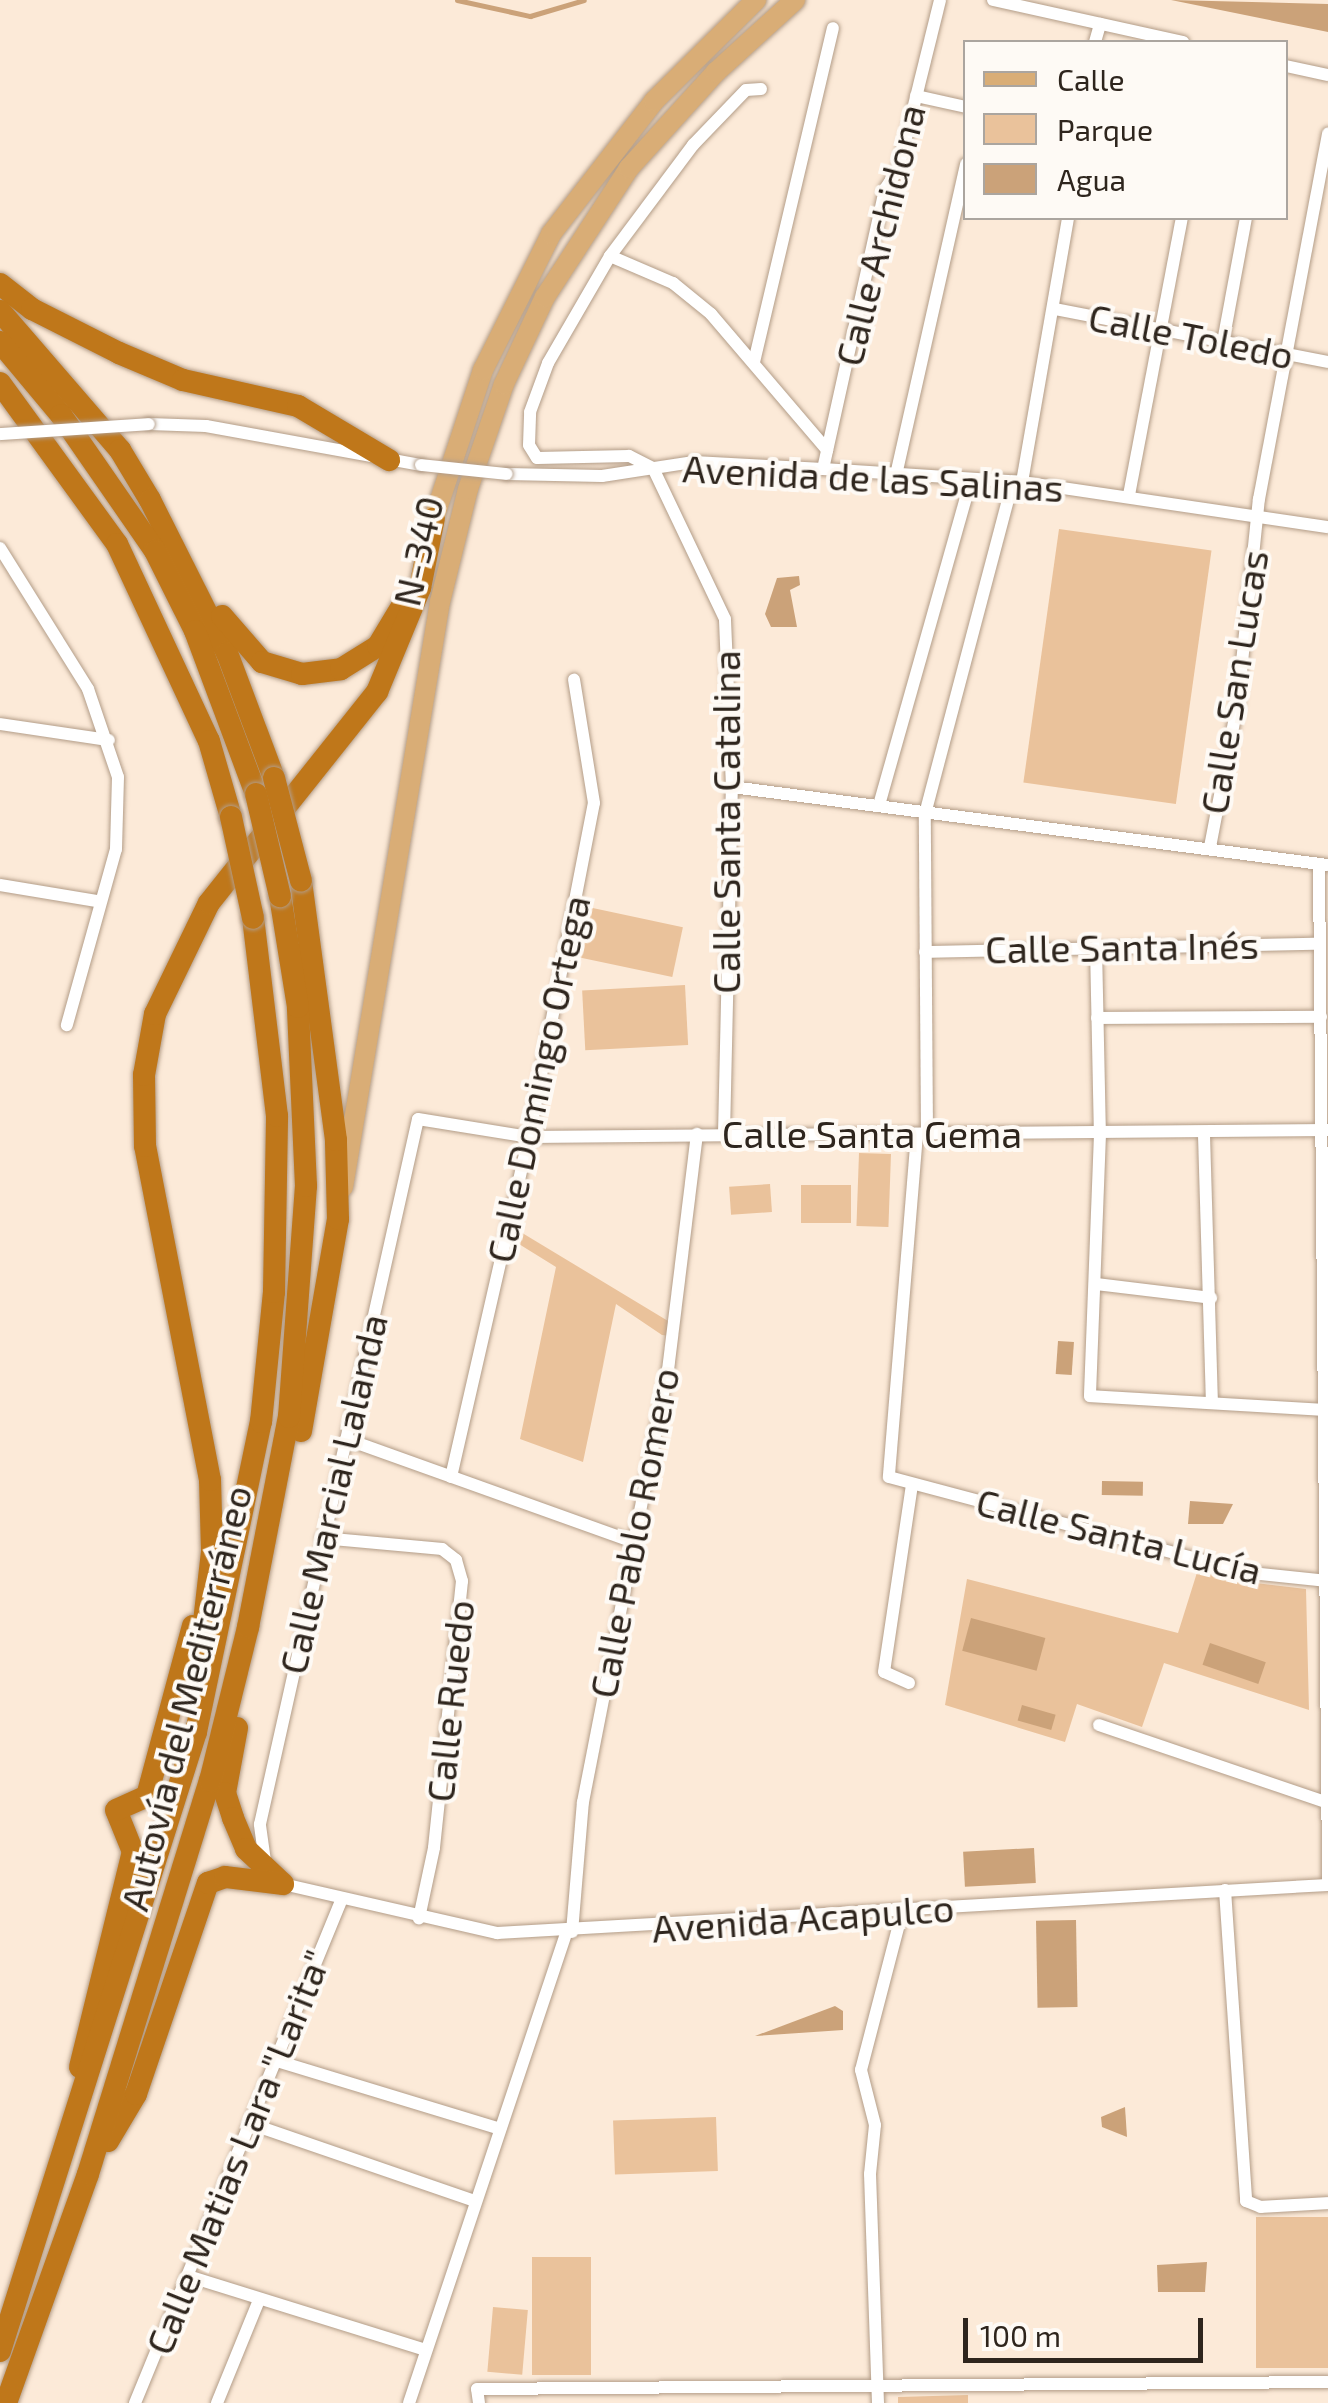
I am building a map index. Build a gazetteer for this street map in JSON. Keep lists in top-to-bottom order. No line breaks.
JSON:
{"streets":{"highway":["Autovía del Mediterráneo"],"main road":["N-340"],"street":["Calle Archidona","Calle Toledo","Avenida de las Salinas","Calle San Lucas","Calle Santa Catalina","Calle Santa Inés","Calle Domingo Ortega","Calle Santa Gema","Calle Marcial Lalanda","Calle Pablo Romero","Calle Santa Lucía","Calle Ruedo","Avenida Acapulco","Calle Matias Lara \"Larita\""]},"crossings":[["Calle Archidona","Avenida de las Salinas"],["Calle Toledo","Calle San Lucas"],["Avenida de las Salinas","Calle San Lucas"],["Avenida de las Salinas","Calle Santa Catalina"],["Calle Santa Catalina","Calle Santa Gema"],["Calle Domingo Ortega","Calle Santa Gema"],["Calle Santa Gema","Calle Marcial Lalanda"],["Calle Santa Gema","Calle Pablo Romero"],["Calle Marcial Lalanda","Calle Ruedo"],["Calle Marcial Lalanda","Avenida Acapulco"],["Calle Pablo Romero","Avenida Acapulco"],["Calle Ruedo","Avenida Acapulco"],["Avenida Acapulco","Calle Matias Lara \"Larita\""]],"legend":["Calle","Parque","Agua"],"scale_bar":"100 m"}
